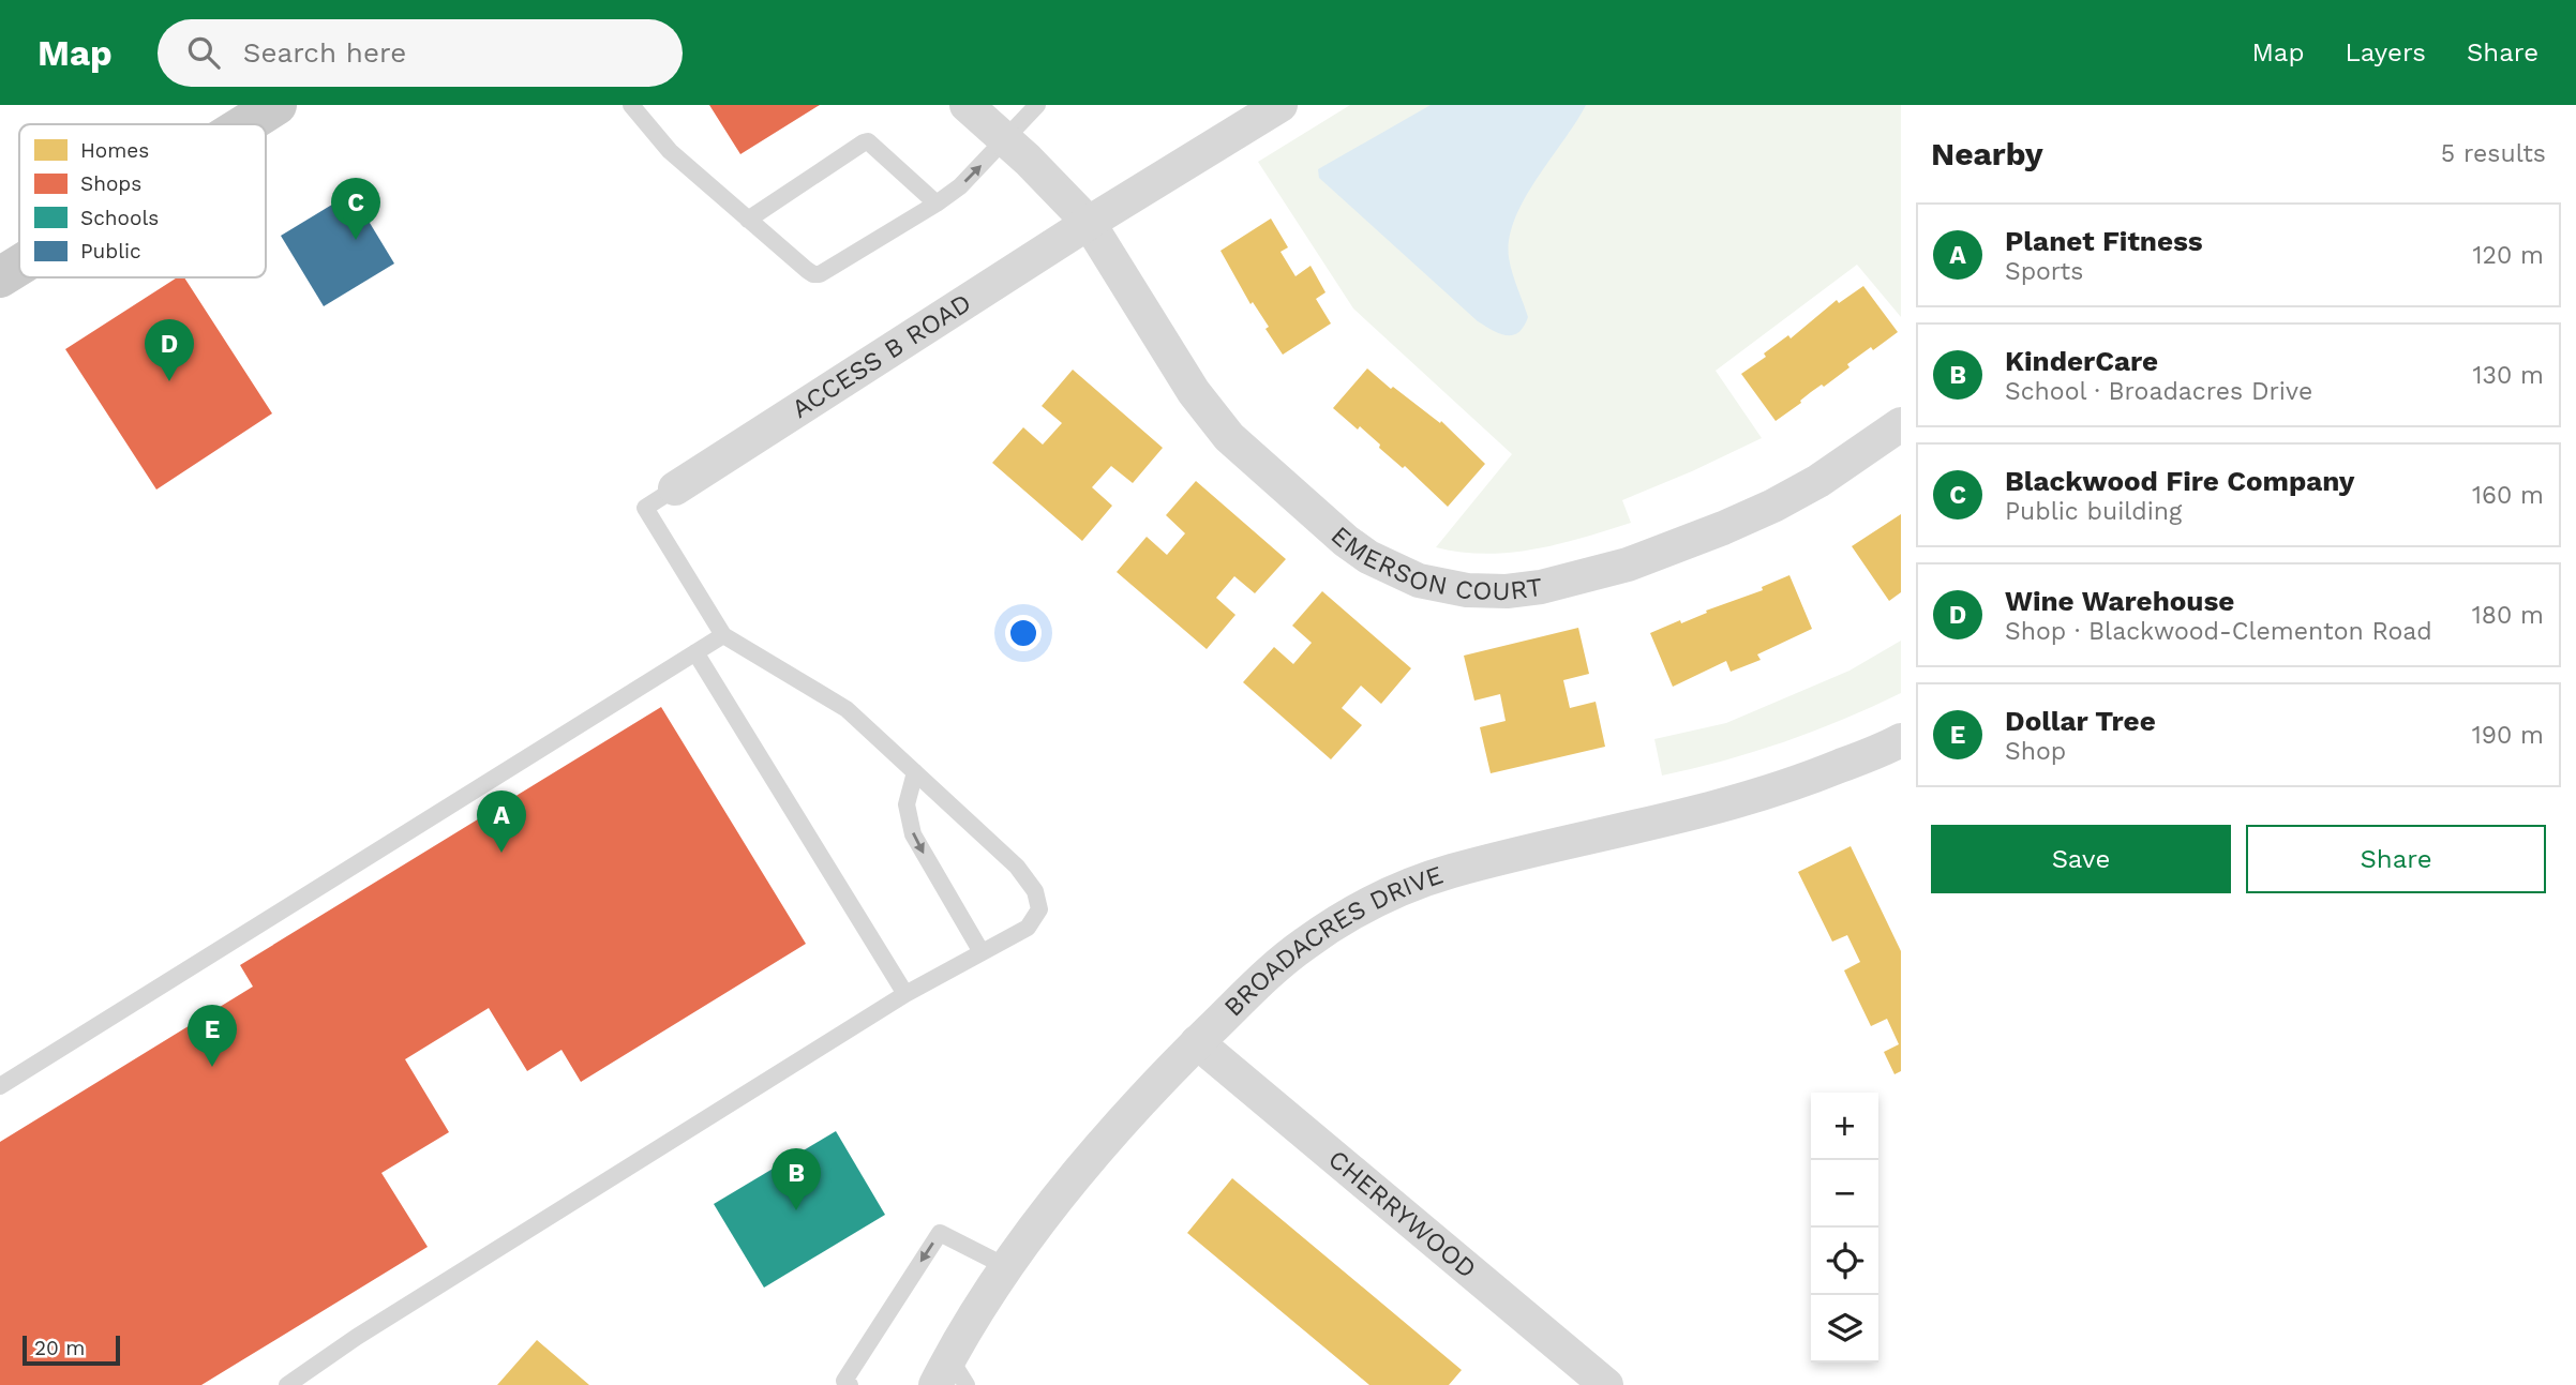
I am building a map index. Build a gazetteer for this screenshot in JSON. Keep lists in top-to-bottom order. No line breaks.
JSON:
{"streets":{"street":["ACCESS B ROAD","EMERSON COURT","BROADACRES DRIVE","CHERRYWOOD"]},"crossings":[["ACCESS B ROAD","EMERSON COURT"],["BROADACRES DRIVE","CHERRYWOOD"]],"legend":["Homes","Shops","Schools","Public"],"scale_bar":"20 m","page":{"header":"Map","search":"Search here","nav":["Map","Layers","Share"],"heading":["Nearby","5 results"],"pins":["C","D","A","E","B"],"list":[{"mark":"A","name":"Planet Fitness","note":"Sports","value":"120 m"},{"mark":"B","name":"KinderCare","note":"School · Broadacres Drive","value":"130 m"},{"mark":"C","name":"Blackwood Fire Company","note":"Public building","value":"160 m"},{"mark":"D","name":"Wine Warehouse","note":"Shop · Blackwood-Clementon Road","value":"180 m"},{"mark":"E","name":"Dollar Tree","note":"Shop","value":"190 m"}],"buttons":["Save","Share"],"map_buttons":["+","−"],"scale":"20 m"}}
